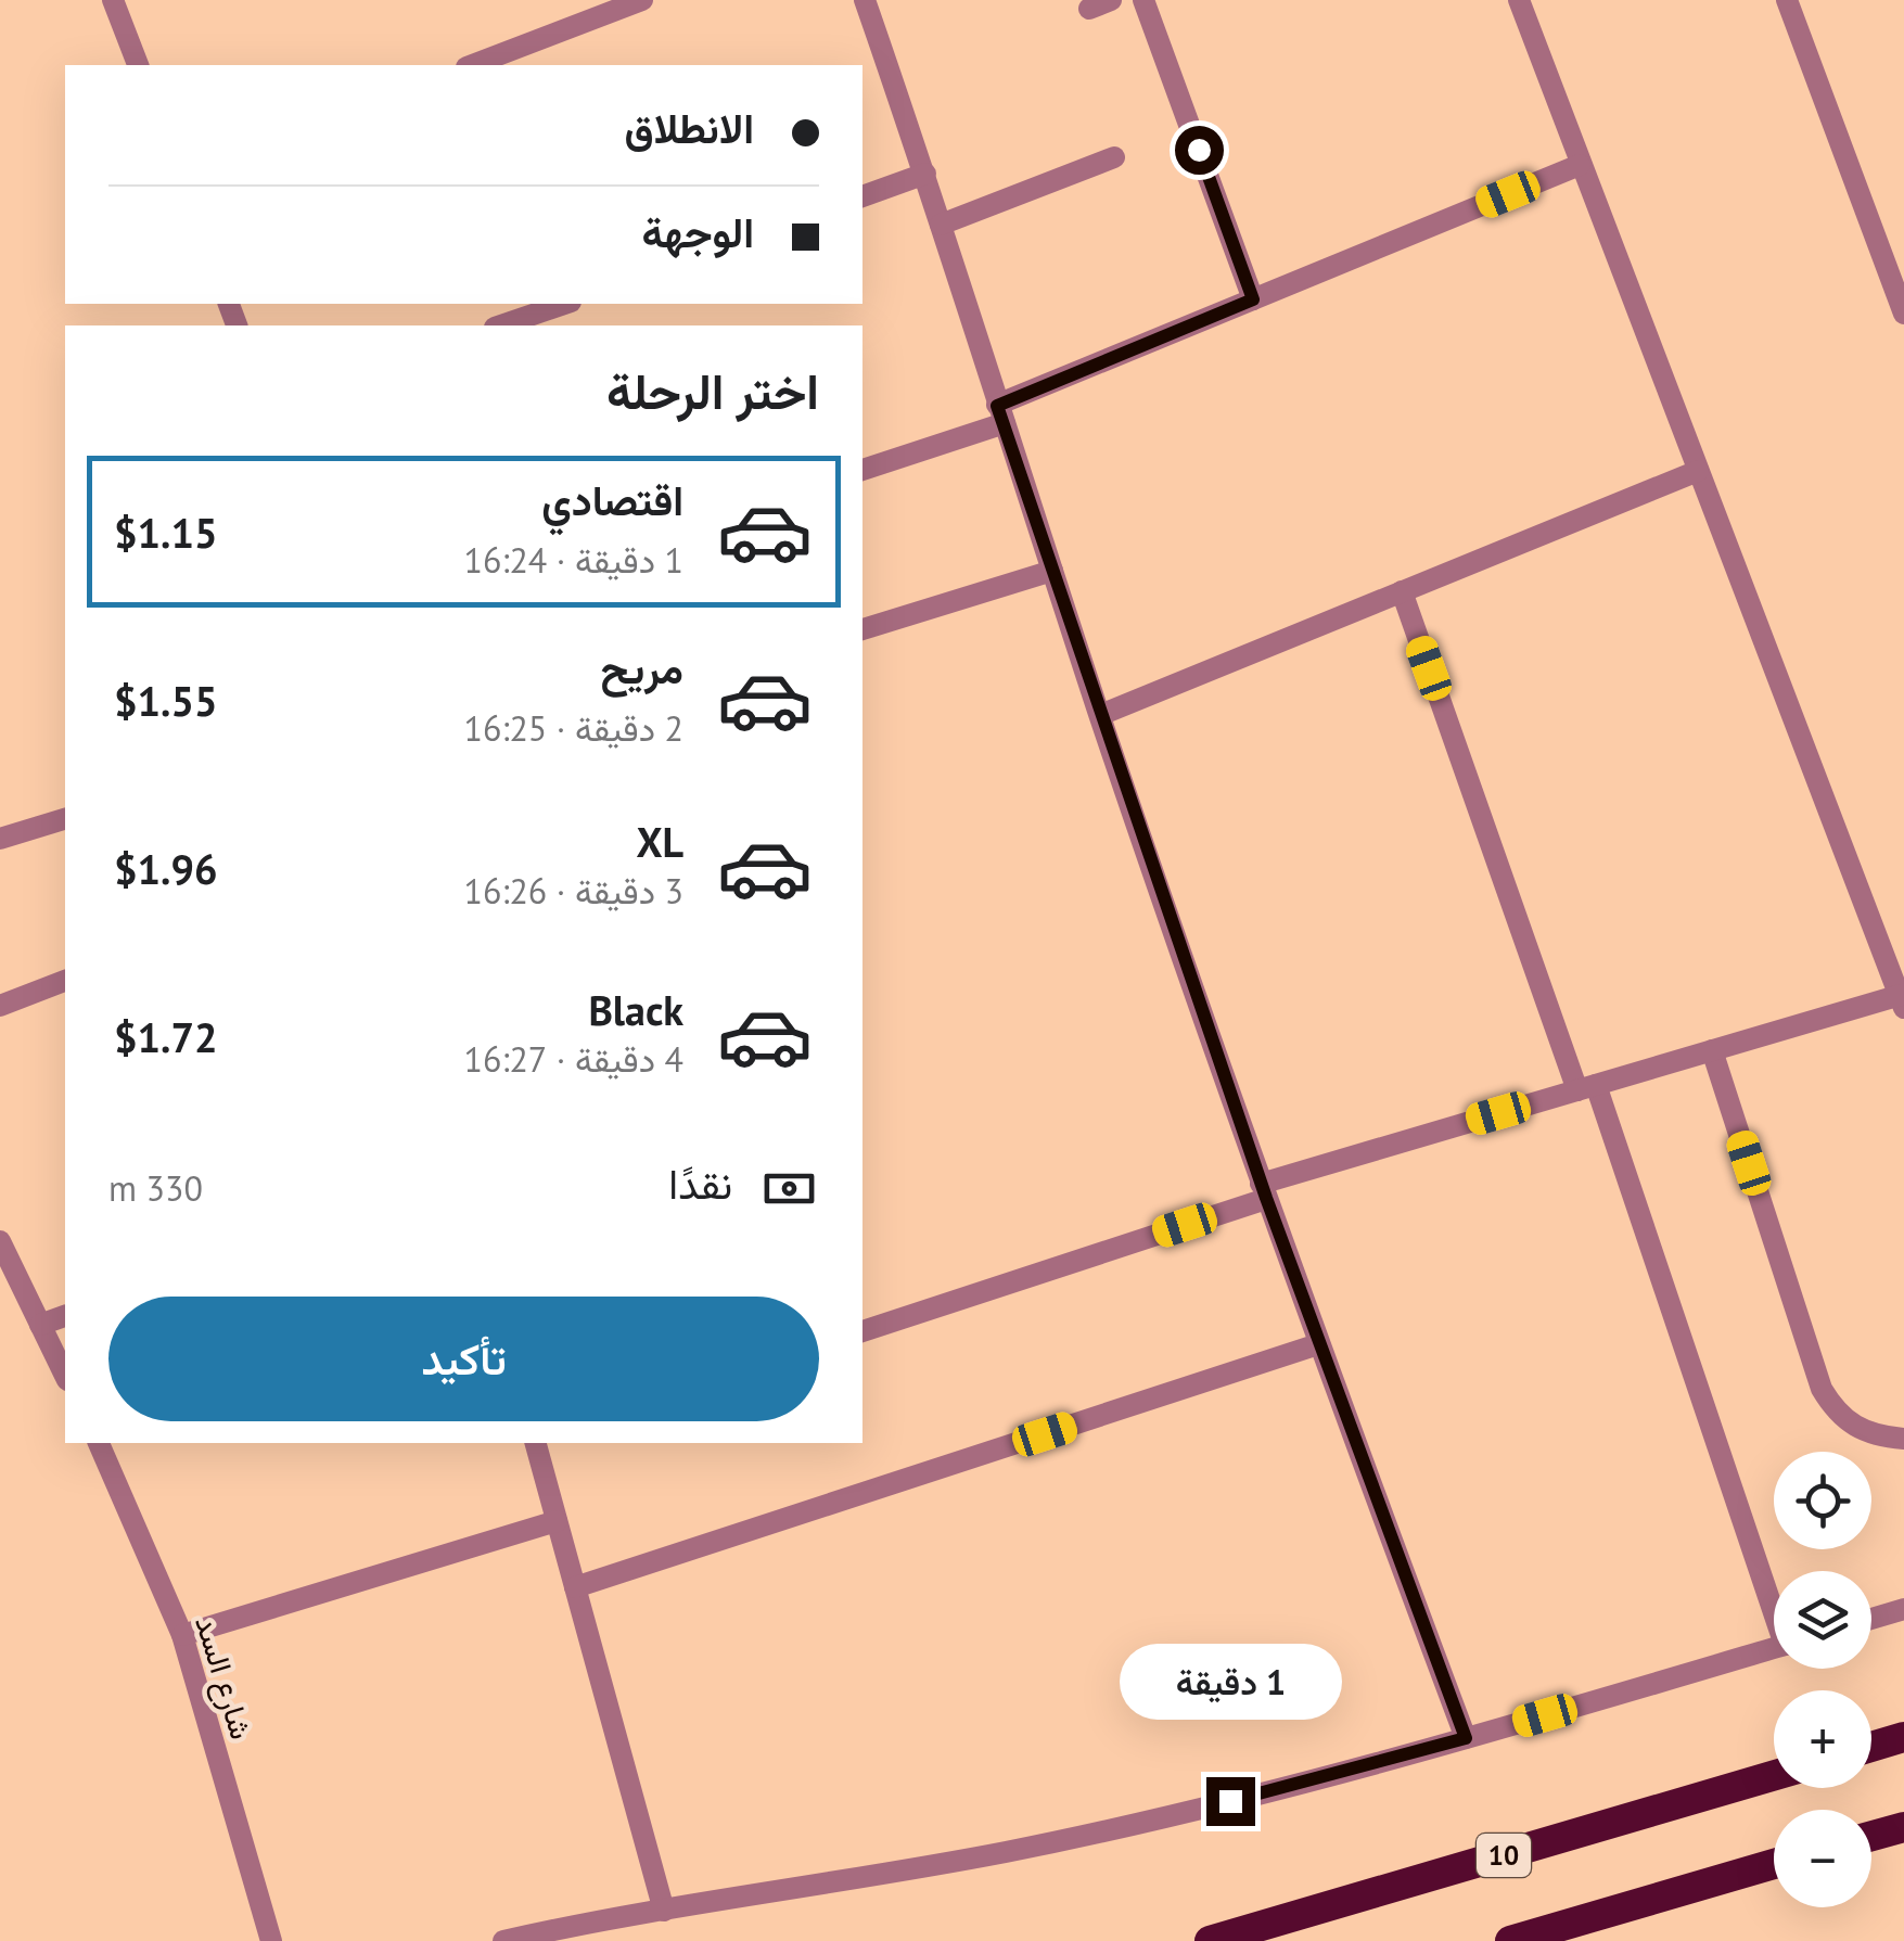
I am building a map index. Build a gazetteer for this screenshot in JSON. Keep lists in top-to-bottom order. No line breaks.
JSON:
{"streets":{"highway":["10"],"street":["شارع السد"]},"page":{"banner":["الانطلاق","الوجهة"],"heading":"اختر الرحلة","list":[{"name":"اقتصادي","note":"1 دقيقة · 16:24","value":"$1.15"},{"name":"مريح","note":"2 دقيقة · 16:25","value":"$1.55"},{"name":"XL","note":"3 دقيقة · 16:26","value":"$1.96"},{"name":"Black","note":"4 دقيقة · 16:27","value":"$1.72"}],"pay":["نقدًا","330 m"],"buttons":"تأكيد","map_buttons":["+","−"],"bubble":"1 دقيقة"}}
